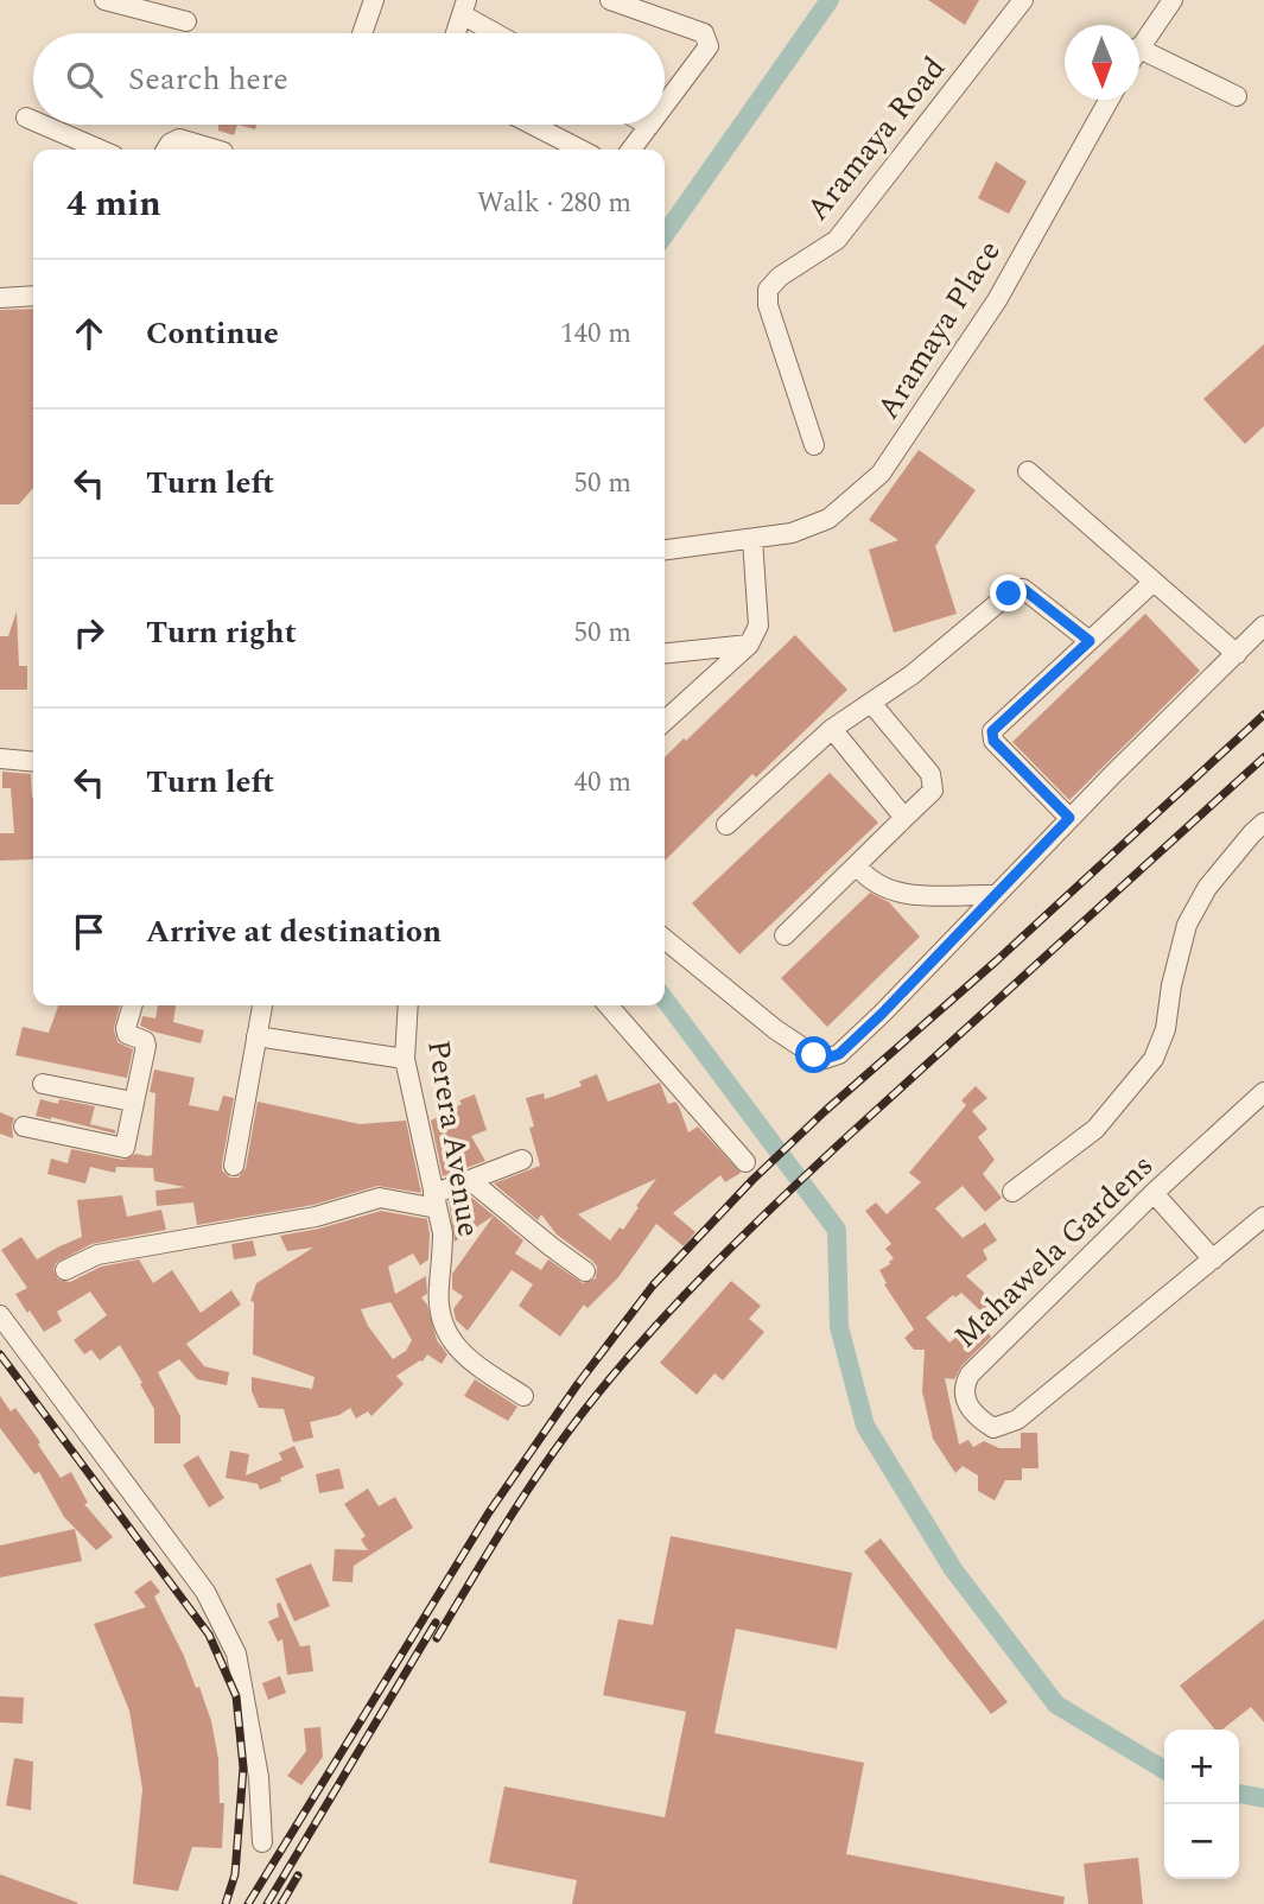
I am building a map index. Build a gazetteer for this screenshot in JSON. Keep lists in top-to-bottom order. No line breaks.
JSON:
{"streets":{"street":["Aramaya Road","Aramaya Place","Perera Avenue","Mahawela Gardens"]},"north":"bottom","page":{"search":"Search here","heading":["4 min","Walk · 280 m"],"list":[["Continue","140 m"],["Turn left","50 m"],["Turn right","50 m"],["Turn left","40 m"],"Arrive at destination"],"map_buttons":["+","−"]}}
